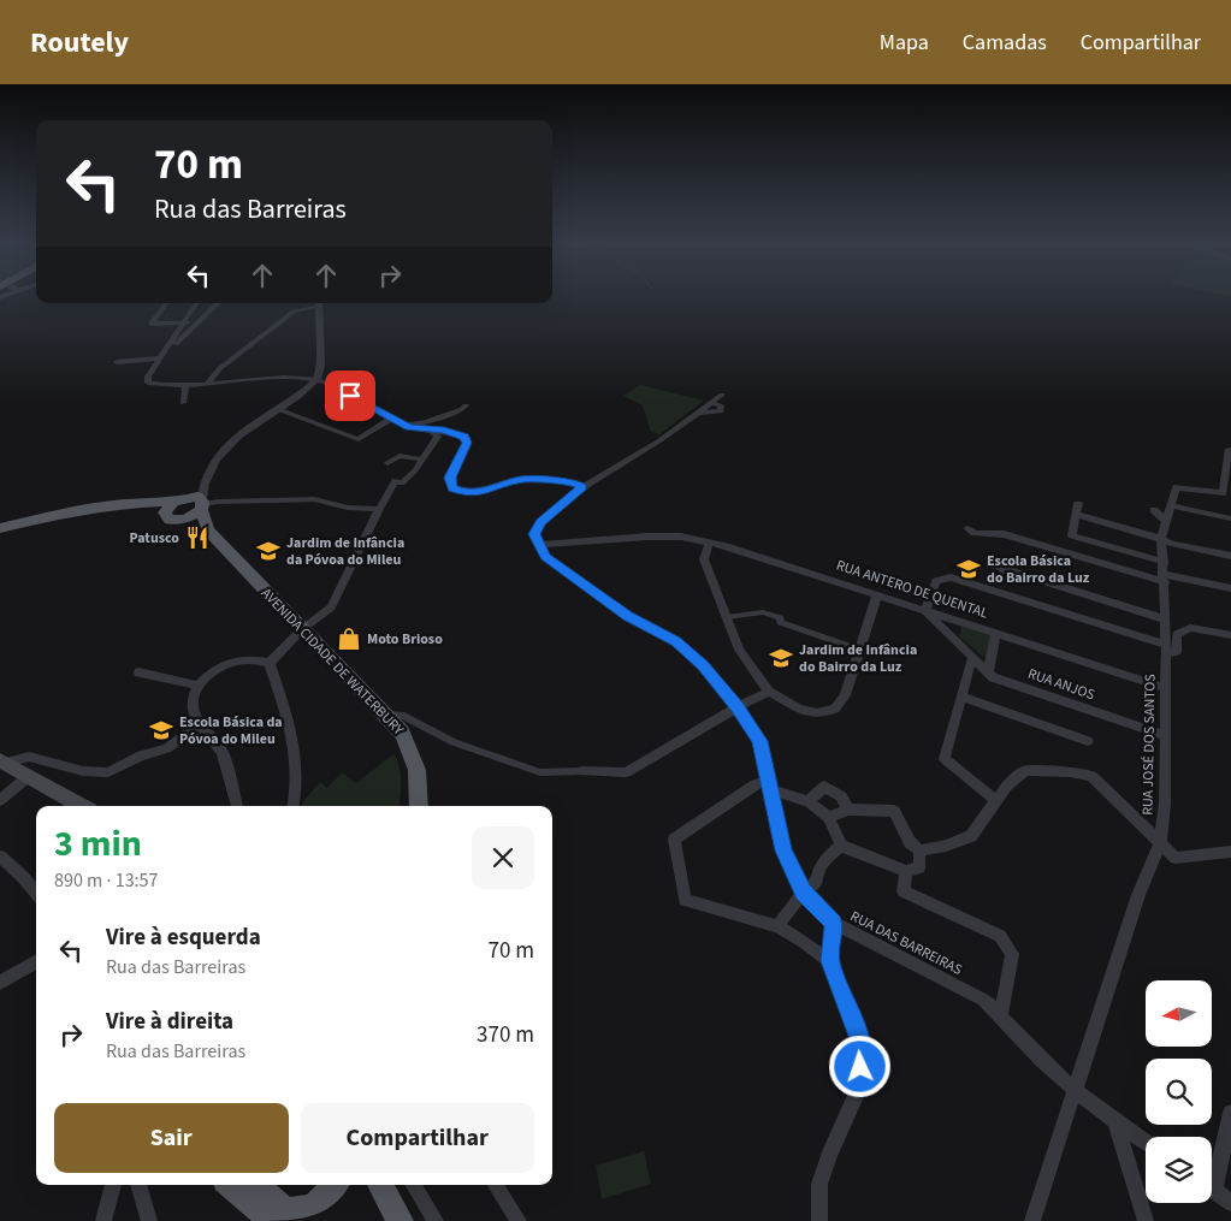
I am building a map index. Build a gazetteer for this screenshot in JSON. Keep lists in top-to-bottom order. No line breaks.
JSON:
{"streets":{"main road":["AVENIDA CIDADE DE WATERBURY"],"street":["RUA ANTERO DE QUENTAL","RUA ANJOS","RUA JOSÉ DOS SANTOS","RUA DAS BARREIRAS"]},"crossings":[["RUA ANTERO DE QUENTAL","RUA ANJOS"],["RUA ANTERO DE QUENTAL","RUA JOSÉ DOS SANTOS"],["RUA ANTERO DE QUENTAL","RUA DAS BARREIRAS"],["RUA ANJOS","RUA JOSÉ DOS SANTOS"],["RUA JOSÉ DOS SANTOS","RUA DAS BARREIRAS"]],"places":{"restaurant":["Patusco"],"school or university":["Jardim de Infância da Póvoa do Mileu","Escola Básica do Bairro da Luz","Jardim de Infância do Bairro da Luz","Escola Básica da Póvoa do Mileu"],"shop":["Moto Brioso"]},"north":"left","page":{"header":"Routely","nav":["Mapa","Camadas","Compartilhar"],"turn":["70 m","Rua das Barreiras"],"heading":["3 min","890 m · 13:57"],"list":[{"name":"Vire à esquerda","note":"Rua das Barreiras","value":"70 m"},{"name":"Vire à direita","note":"Rua das Barreiras","value":"370 m"}],"buttons":["Sair","Compartilhar"]}}
